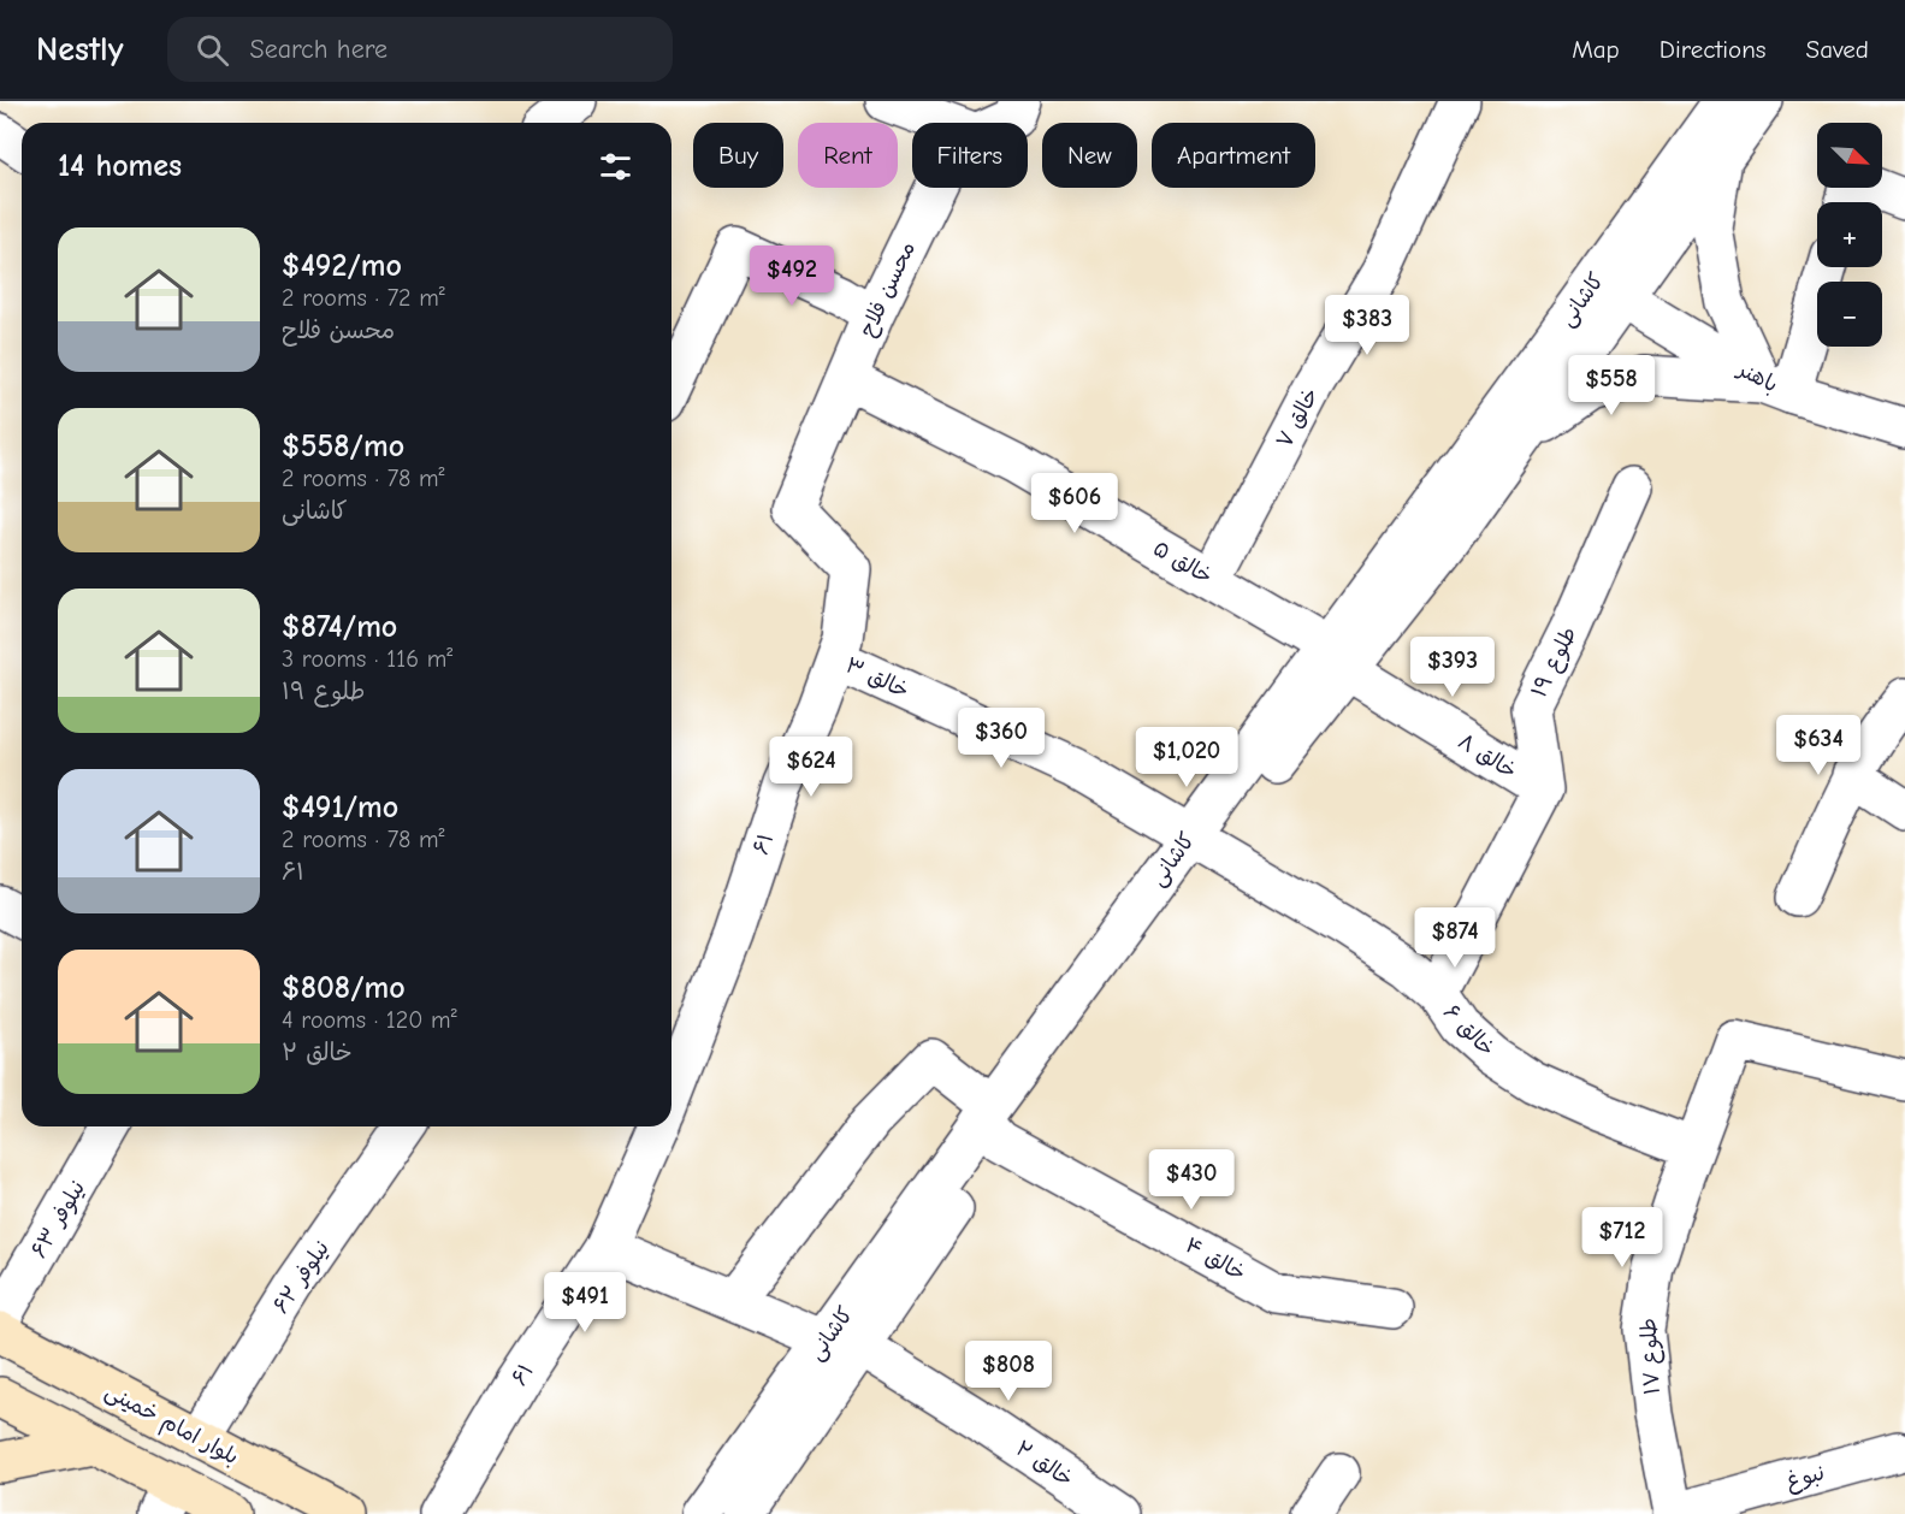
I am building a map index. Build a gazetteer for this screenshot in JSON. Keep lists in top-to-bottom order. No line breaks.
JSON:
{"streets":{"main road":["بلوار امام خمینی"],"street":["محسن فلاح","کاشانی","باهنر","خالق ۷","خالق ۵","طلوع ۱۹","خالق ۳","خالق ۸","۶۱","خالق ۶","نیلوفر ۶۳","خالق ۴","نیلوفر ۶۲","طلوع ۱۷","خالق ۲","نبوغ"]},"crossings":[["محسن فلاح","خالق ۵"],["محسن فلاح","۶۱"],["کاشانی","باهنر"],["کاشانی","خالق ۵"],["کاشانی","خالق ۳"],["کاشانی","خالق ۸"],["کاشانی","خالق ۶"],["کاشانی","خالق ۴"],["کاشانی","خالق ۲"],["خالق ۷","خالق ۵"],["خالق ۵","خالق ۸"],["طلوع ۱۹","خالق ۸"],["خالق ۳","۶۱"],["خالق ۳","خالق ۶"],["۶۱","خالق ۲"],["خالق ۶","طلوع ۱۷"],["خالق ۴","خالق ۲"],["نیلوفر ۶۲","بلوار امام خمینی"],["طلوع ۱۷","نبوغ"]],"north":"bottom right","page":{"header":"Nestly","search":"Search here","nav":["Map","Directions","Saved"],"map_buttons":["+","−"],"chip":["Buy","Rent","Filters","New","Apartment"],"heading":"14 homes","list":[{"name":"$492/mo","note":"2 rooms · 72 m² · محسن فلاح"},{"name":"$558/mo","note":"2 rooms · 78 m² · کاشانی"},{"name":"$874/mo","note":"3 rooms · 116 m² · طلوع ۱۹"},{"name":"$491/mo","note":"2 rooms · 78 m² · ۶۱"},{"name":"$808/mo","note":"4 rooms · 120 m² · خالق ۲"}],"price":["$492","$383","$558","$606","$393","$360","$634","$1,020","$624","$874","$430","$712","$491","$808"]}}
